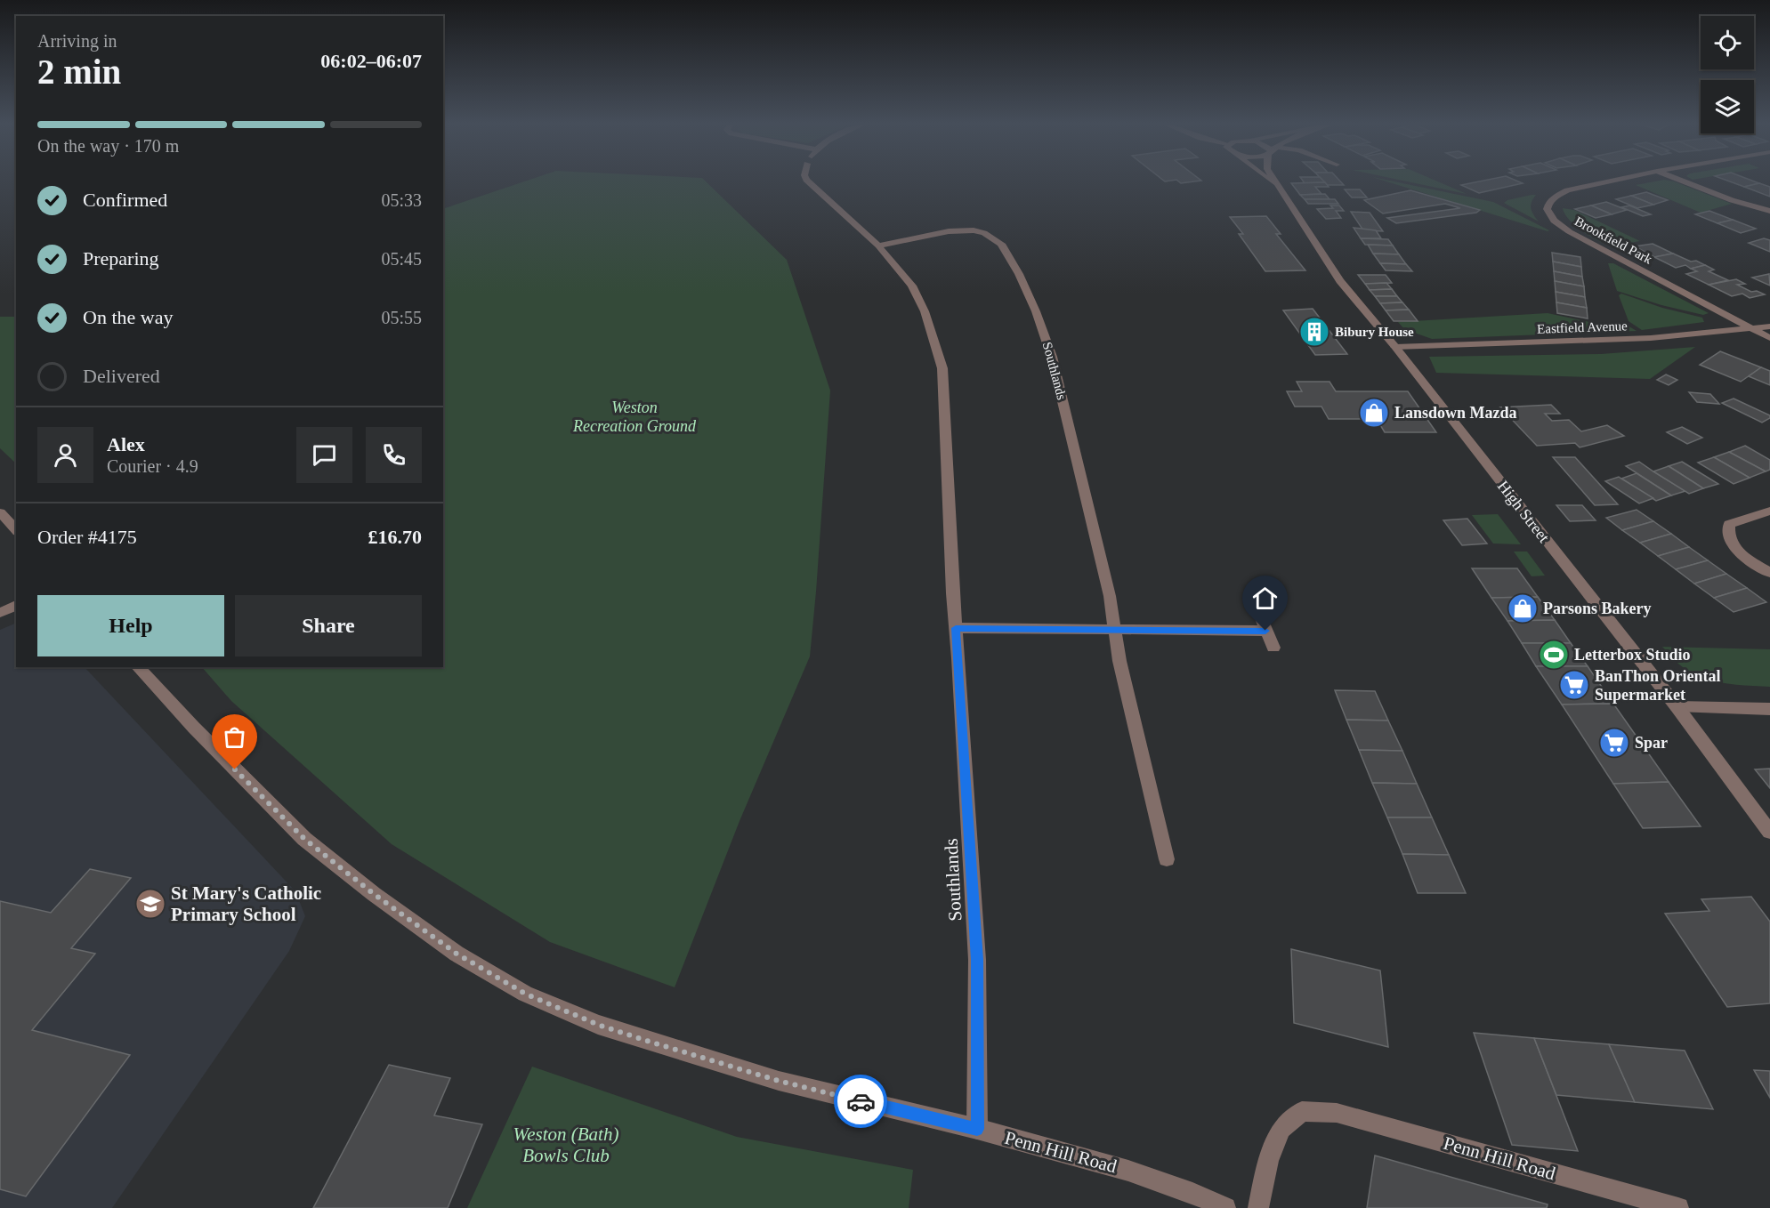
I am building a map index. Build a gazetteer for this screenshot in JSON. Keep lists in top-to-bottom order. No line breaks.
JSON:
{"streets":{"street":["Brookfield Park","Eastfield Avenue","Southlands","High Street","Penn Hill Road"]},"crossings":[["Brookfield Park","Eastfield Avenue"],["Eastfield Avenue","High Street"],["Southlands","Penn Hill Road"]],"parks":["Weston Recreation Ground","Weston (Bath) Bowls Club"],"places":{"building":["Bibury House"],"shop":["Lansdown Mazda","Parsons Bakery"],"sports":["Letterbox Studio"],"supermarket":["BanThon Oriental Supermarket","Spar"],"school or university":["St Mary's Catholic Primary School"]},"page":{"heading":["2 min","Arriving in","06:02–06:07"],"panel":["Alex","Courier · 4.9","Order #4175","£16.70"],"bar":"On the way · 170 m","list":[["Confirmed","05:33"],["Preparing","05:45"],["On the way","05:55"],"Delivered"],"buttons":["Help","Share"]}}
